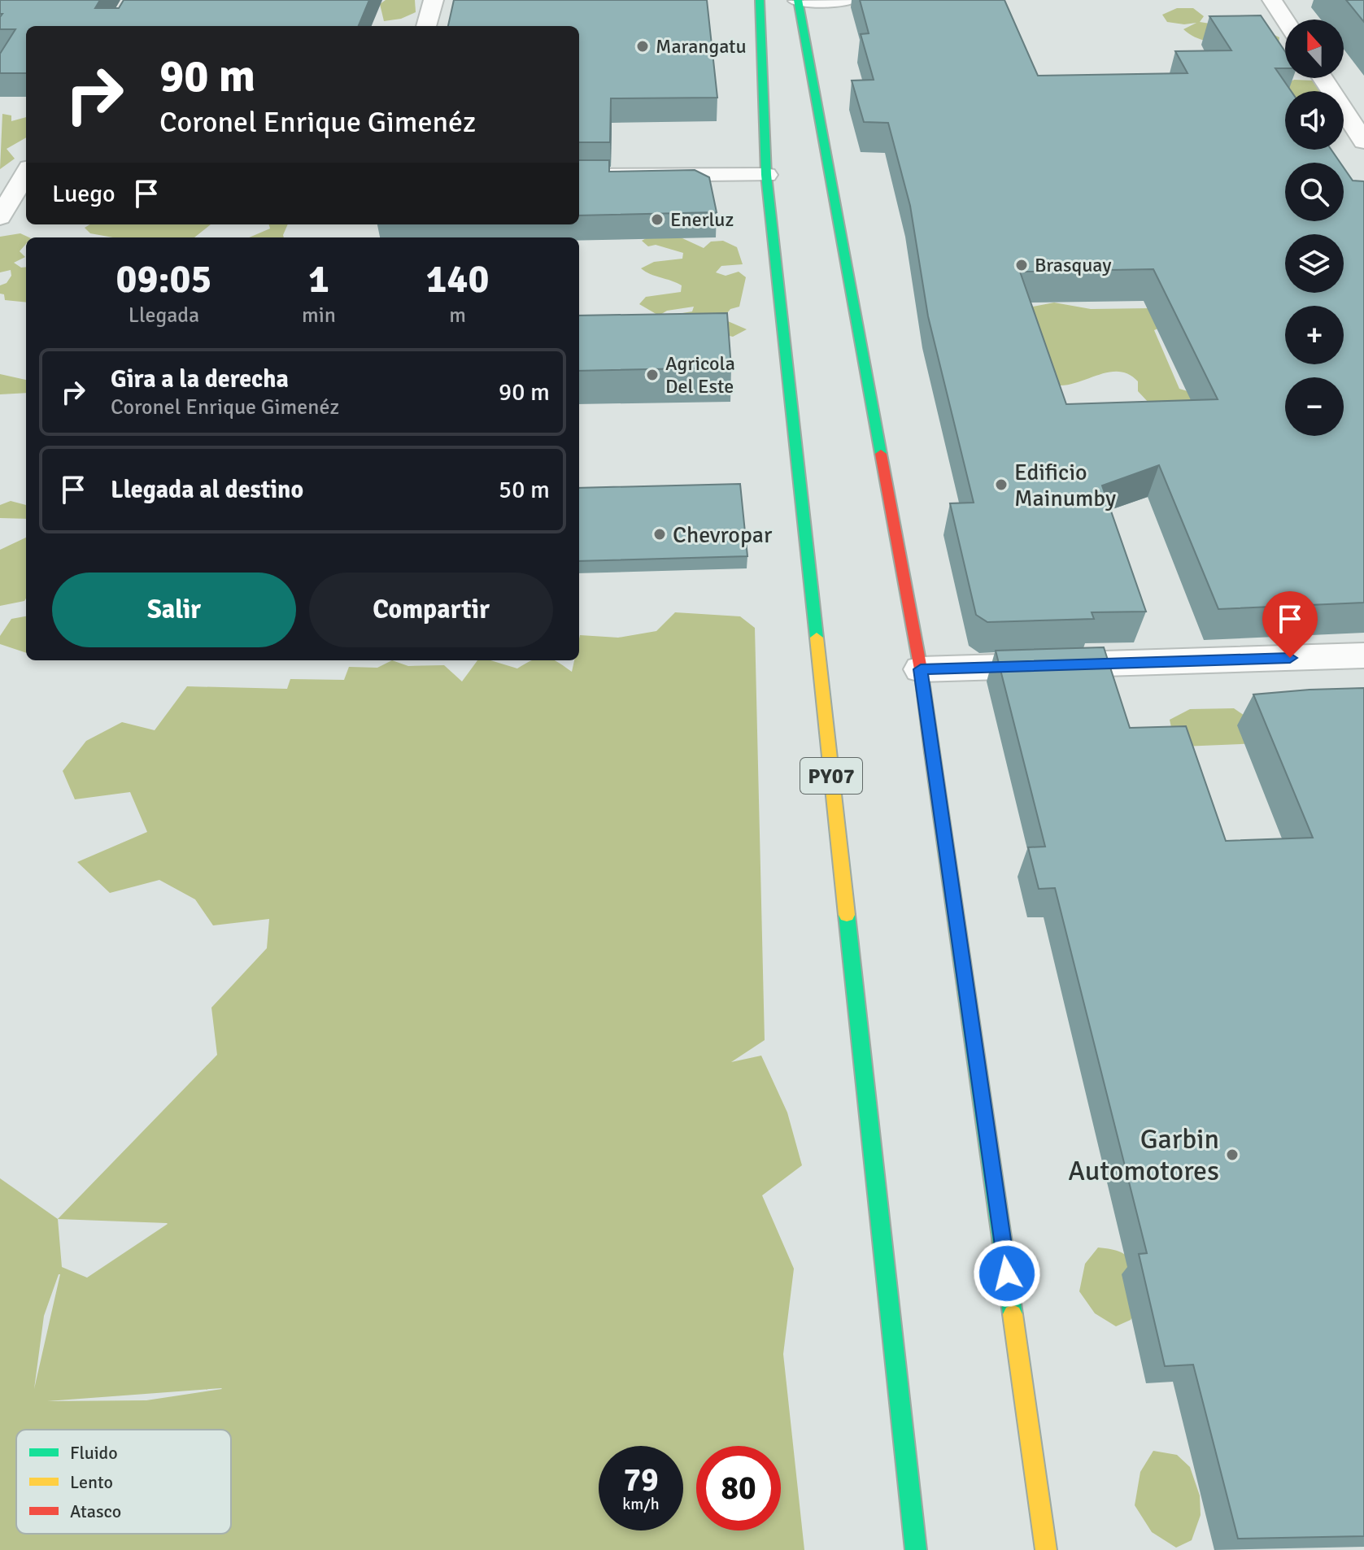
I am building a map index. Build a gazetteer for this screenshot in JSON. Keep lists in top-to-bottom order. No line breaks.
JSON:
{"streets":{"highway":["PY07"]},"places":["Marangatu","Enerluz","Brasquay","Agricola Del Este","Edificio Mainumby","Chevropar","Garbin Automotores"],"legend":["Fluido","Lento","Atasco"],"north":"top","page":{"map_buttons":["+","−"],"turn":["90 m","Coronel Enrique Gimenéz"],"then":"Luego","eta":["09:05","Llegada","1","min","140","m"],"list":[{"name":"Gira a la derecha","note":"Coronel Enrique Gimenéz","value":"90 m"},{"name":"Llegada al destino","value":"50 m"}],"buttons":["Salir","Compartir"],"speed":"79 km/h","limit":"80"}}
